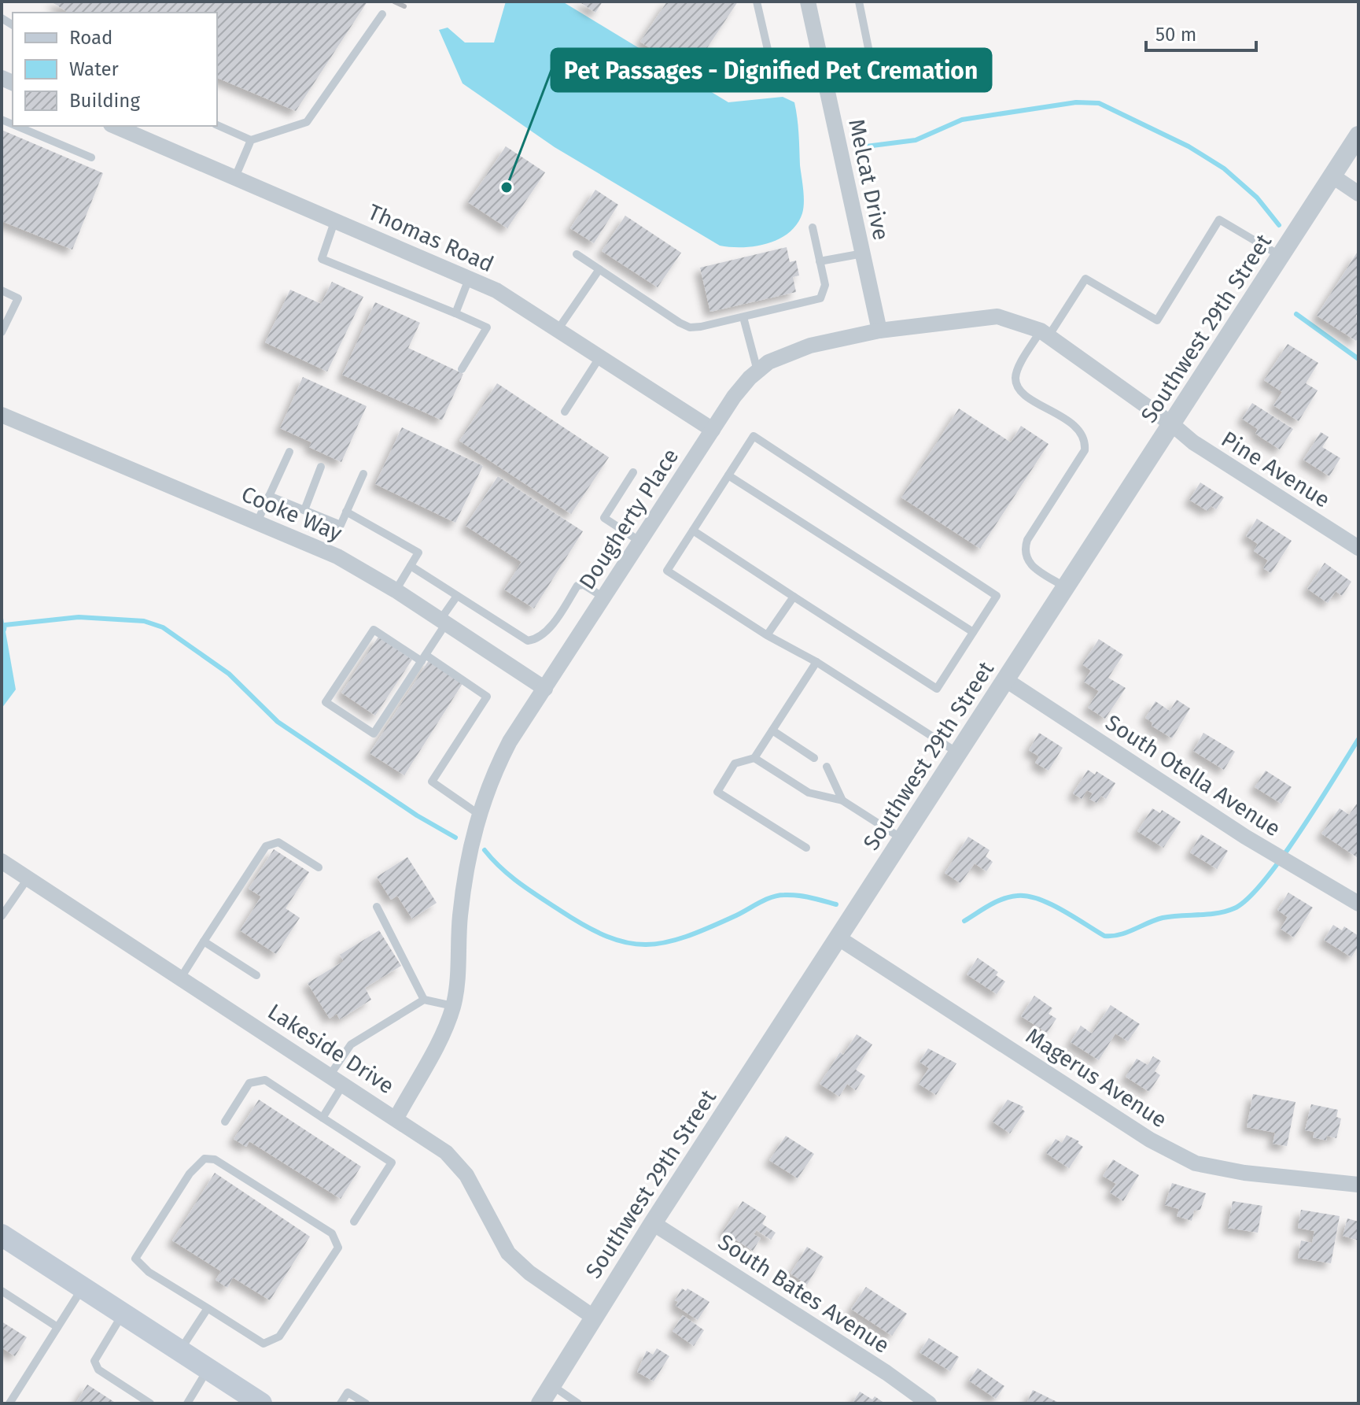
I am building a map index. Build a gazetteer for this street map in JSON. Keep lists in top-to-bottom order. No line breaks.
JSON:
{"streets":{"street":["Melcat Drive","Thomas Road","Southwest 29th Street","Pine Avenue","Cooke Way","Dougherty Place","South Otella Avenue","Lakeside Drive","Magerus Avenue","South Bates Avenue"]},"crossings":[["Melcat Drive","Dougherty Place"],["Thomas Road","Dougherty Place"],["Southwest 29th Street","Pine Avenue"],["Southwest 29th Street","Dougherty Place"],["Southwest 29th Street","South Otella Avenue"],["Southwest 29th Street","Lakeside Drive"],["Southwest 29th Street","Magerus Avenue"],["Southwest 29th Street","South Bates Avenue"],["Pine Avenue","Dougherty Place"],["Cooke Way","Dougherty Place"],["Dougherty Place","Lakeside Drive"]],"places":["Pet Passages - Dignified Pet Cremation"],"legend":["Road","Water","Building"],"scale_bar":"50 m"}
